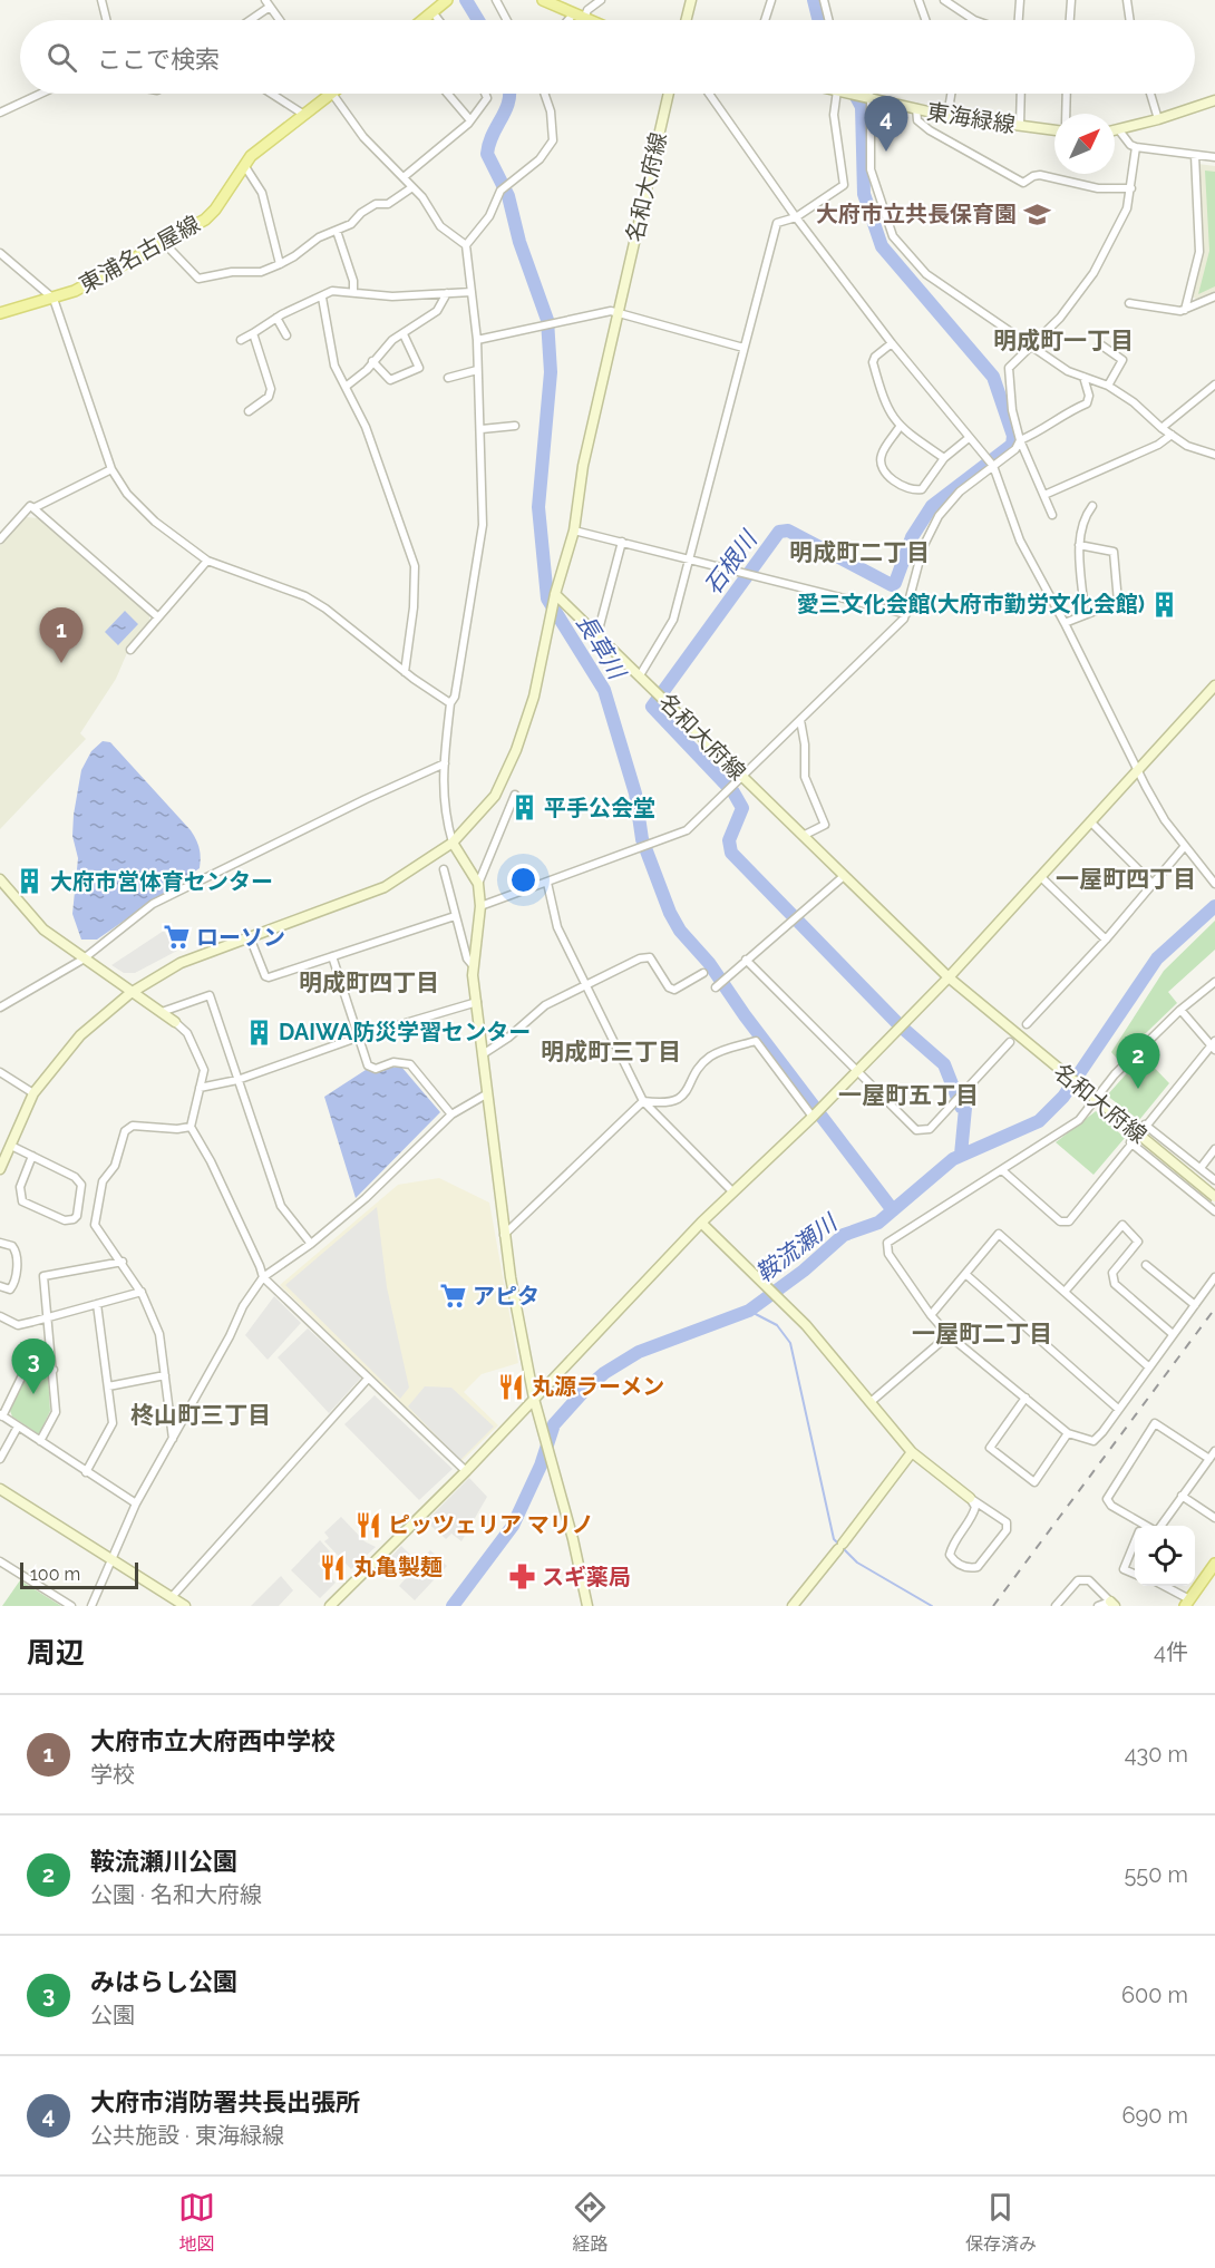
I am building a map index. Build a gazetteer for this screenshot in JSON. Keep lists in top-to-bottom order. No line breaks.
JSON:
{"streets":{"main road":["東浦名古屋線"],"street":["東海緑線","名和大府線"]},"districts":["明成町一丁目","明成町二丁目","一屋町四丁目","明成町四丁目","明成町三丁目","一屋町五丁目","一屋町二丁目","柊山町三丁目"],"water":["石根川","長草川","鞍流瀬川"],"places":{"school or university":["大府市立共長保育園"],"building":["愛三文化会館(大府市勤労文化会館)","平手公会堂","大府市営体育センター","DAIWA防災学習センター"],"supermarket":["ローソン","アピタ"],"restaurant":["丸源ラーメン","ピッツェリア マリノ","丸亀製麺"],"pharmacy":["スギ薬局"]},"scale_bar":"100 m","north":"top right","page":{"search":"ここで検索","pins":["4","1","2","3"],"scale":"100 m","heading":["周辺","4件"],"list":[{"mark":"1","name":"大府市立大府西中学校","note":"学校","value":"430 m"},{"mark":"2","name":"鞍流瀬川公園","note":"公園 · 名和大府線","value":"550 m"},{"mark":"3","name":"みはらし公園","note":"公園","value":"600 m"},{"mark":"4","name":"大府市消防署共長出張所","note":"公共施設 · 東海緑線","value":"690 m"}],"nav":["地図","経路","保存済み"]}}
